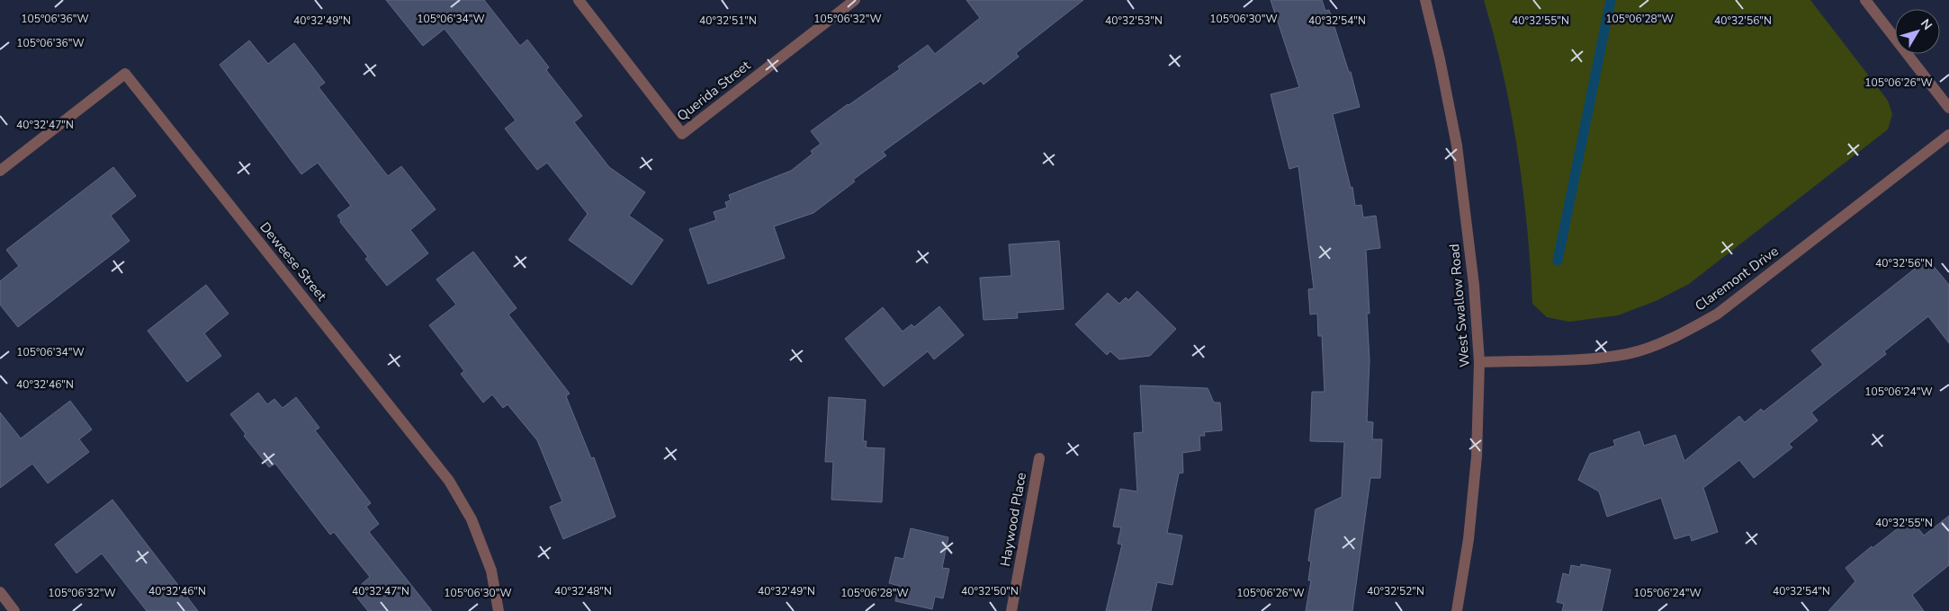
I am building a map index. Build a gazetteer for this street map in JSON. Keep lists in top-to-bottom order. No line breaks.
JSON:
{"streets":{"street":["Querida Street","Deweese Street","Claremont Drive","West Swallow Road","Haywood Place"]},"crossings":[["Claremont Drive","West Swallow Road"]],"north":"top right","coordinates":["105°06'36\"W","105°06'34\"W","105°06'32\"W","105°06'30\"W","105°06'28\"W","40°32'53\"N","40°32'54\"N","40°32'56\"N","40°32'49\"N","40°32'51\"N","40°32'55\"N","105°06'26\"W","40°32'47\"N","40°32'46\"N","105°06'24\"W","40°32'48\"N","40°32'50\"N","40°32'52\"N"]}
